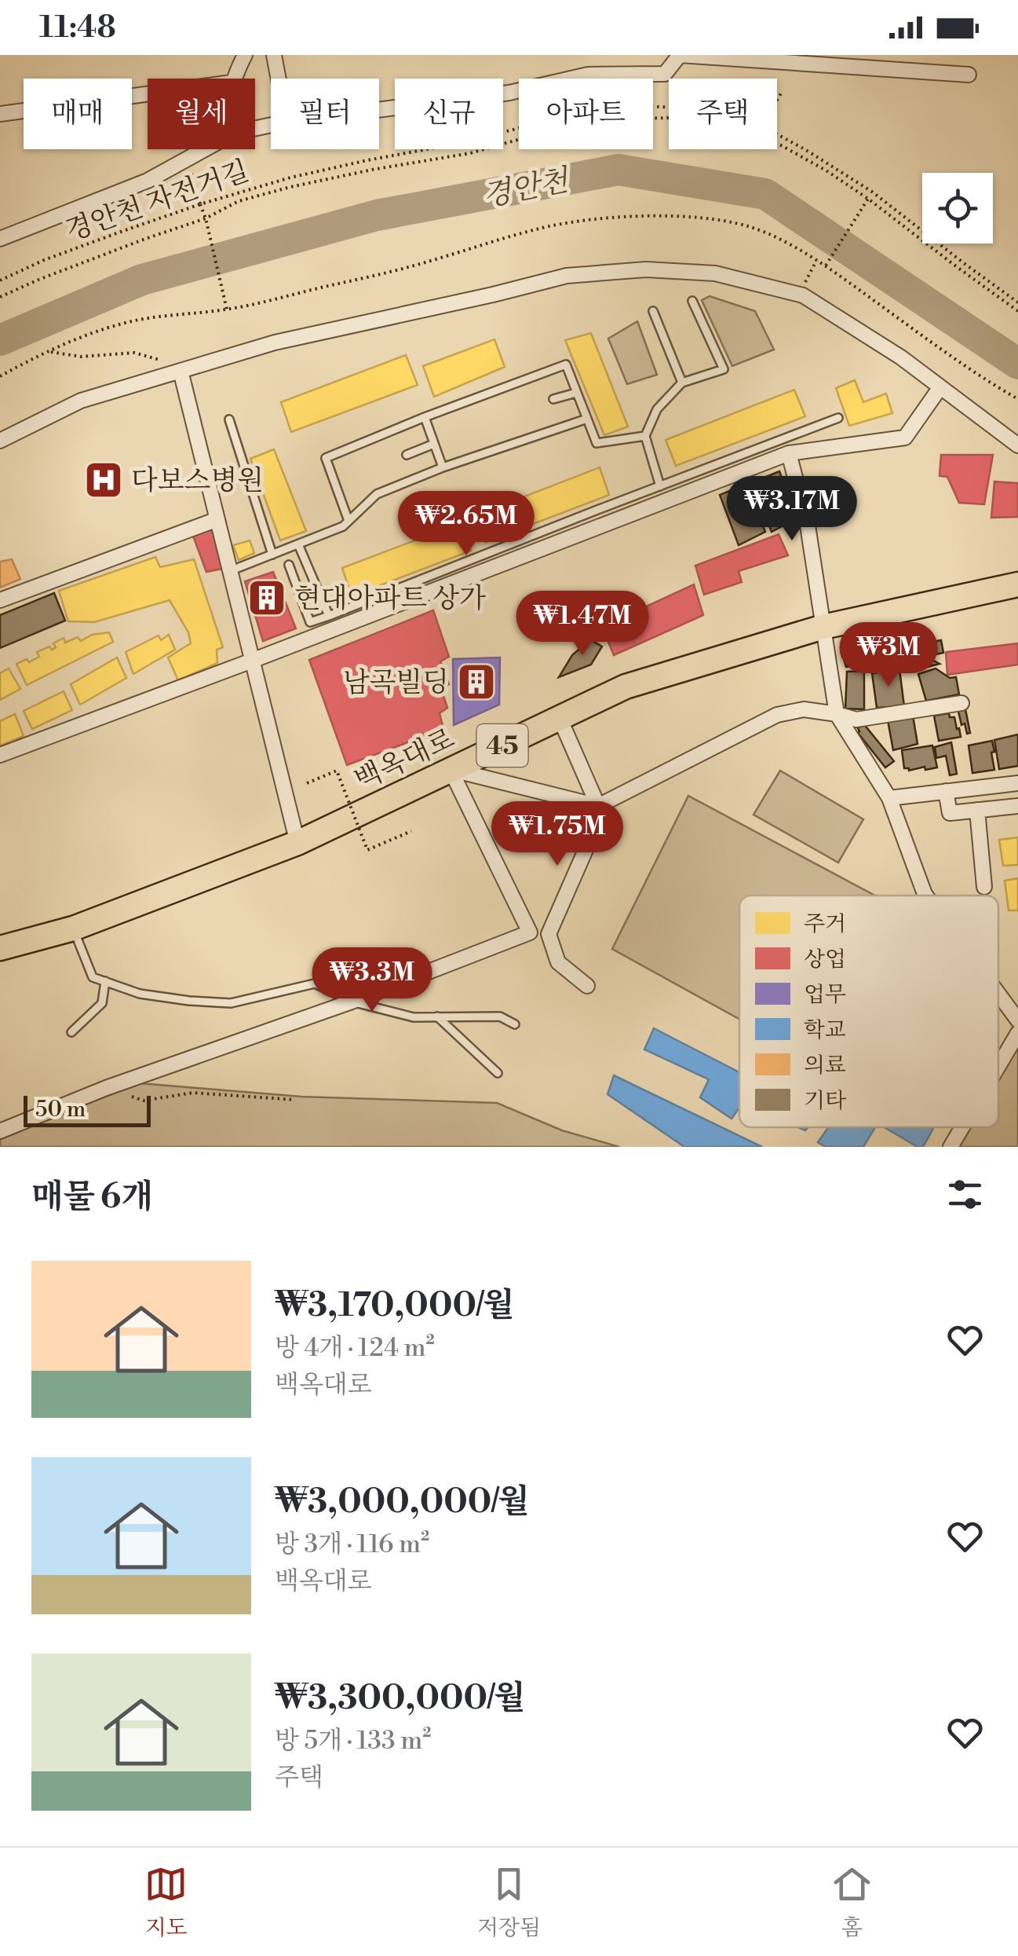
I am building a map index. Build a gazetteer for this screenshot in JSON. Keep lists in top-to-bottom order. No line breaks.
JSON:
{"streets":{"main road":["45","백옥대로"],"path":["경안천 자전거길"]},"water":["경안천"],"places":{"hospital":["다보스병원"],"building":["현대아파트 상가","남곡빌딩"]},"legend":["주거","상업","업무","학교","의료","기타"],"scale_bar":"50 m","page":{"status":"11:48","chip":["매매","월세","필터","신규","아파트","주택"],"price":["₩3.17M","₩2.65M","₩1.47M","₩3M","₩1.75M","₩3.3M"],"scale":"50 m","heading":"매물 6개","list":[{"name":"₩3,170,000/월","note":"방 4개 · 124 m² · 백옥대로"},{"name":"₩3,000,000/월","note":"방 3개 · 116 m² · 백옥대로"},{"name":"₩3,300,000/월","note":"방 5개 · 133 m² · 주택"}],"tabs":["지도","저장됨","홈"]}}
